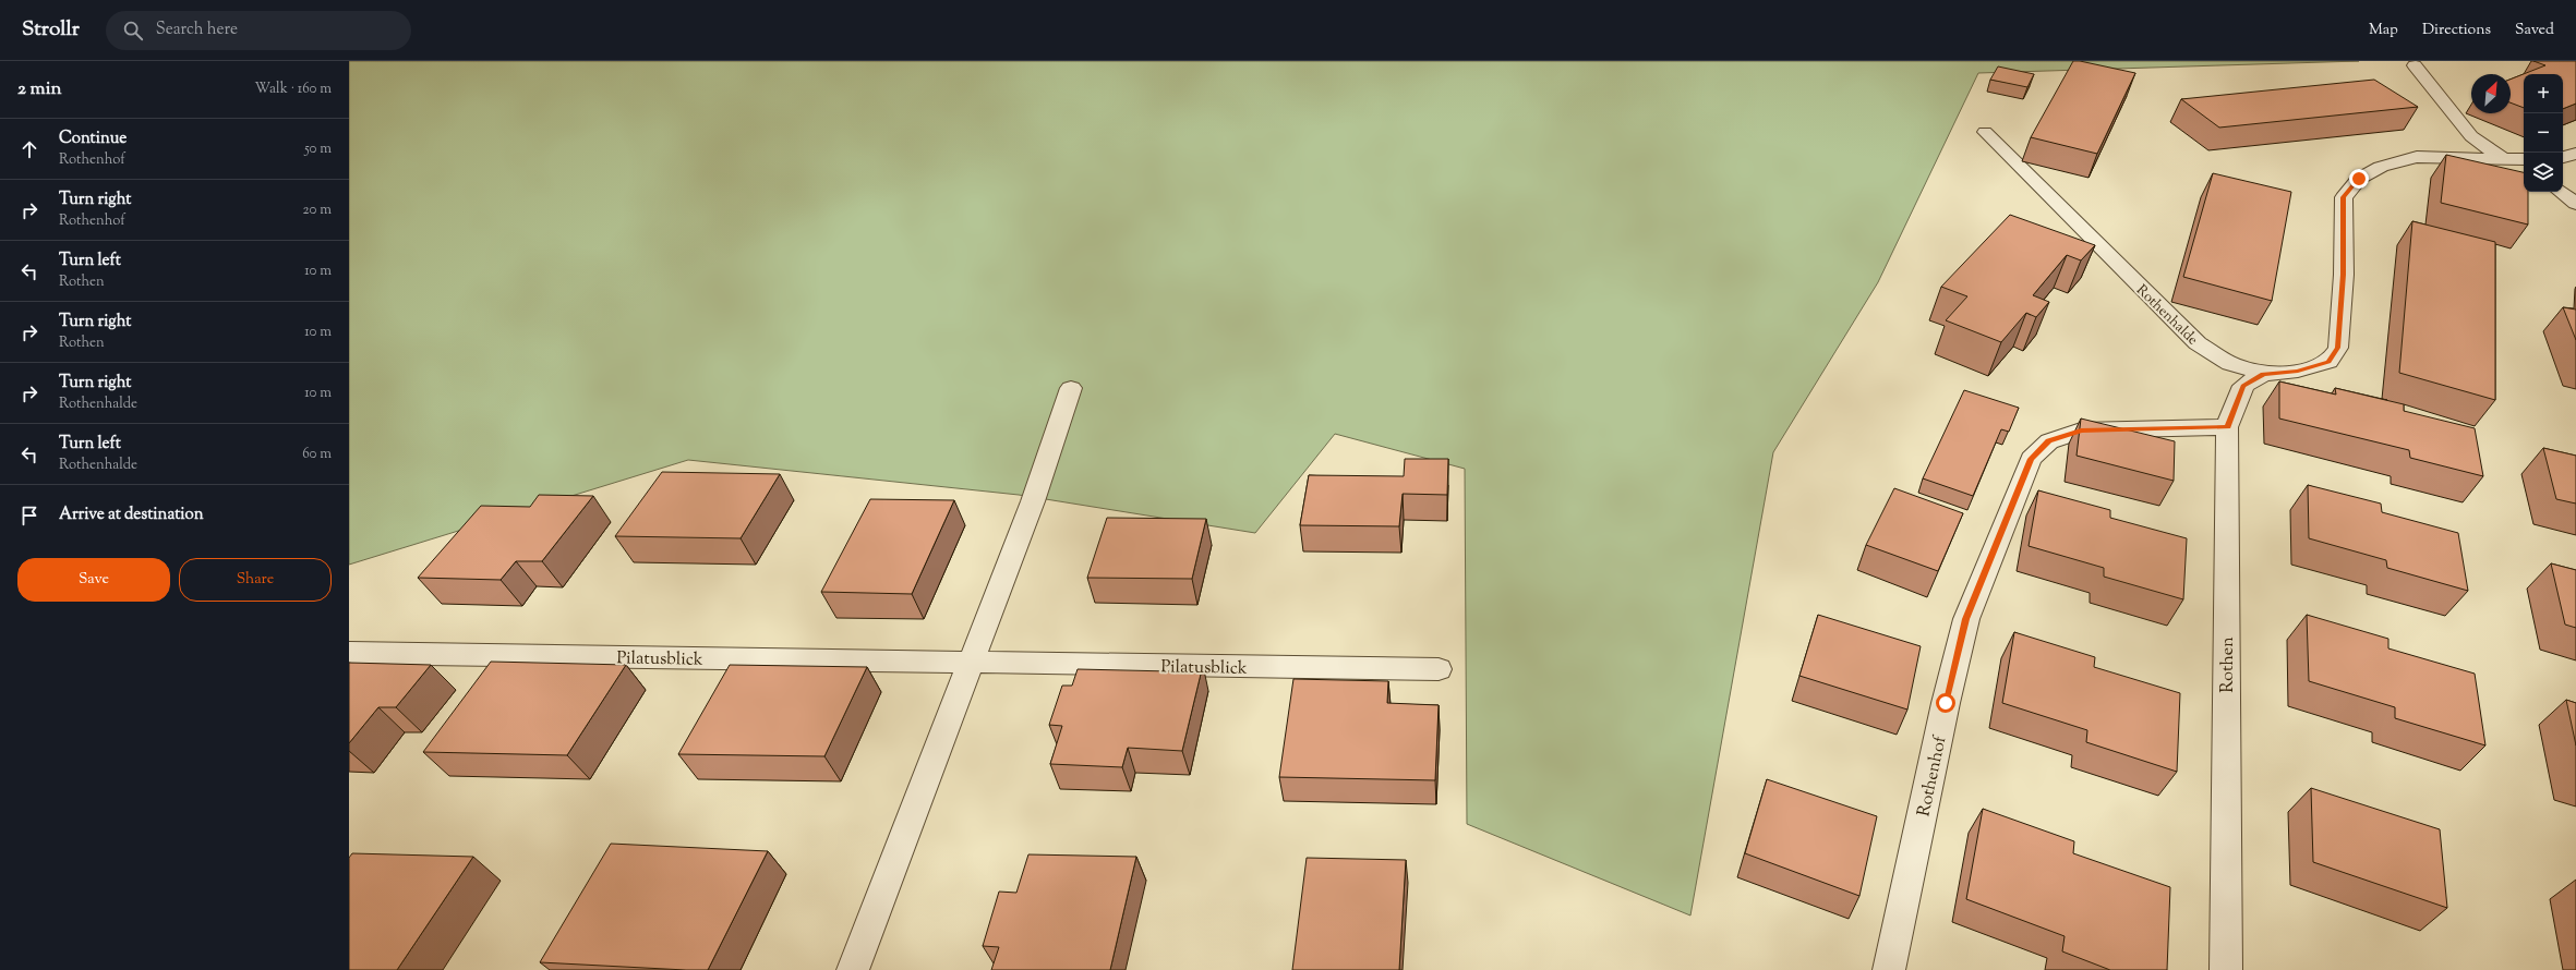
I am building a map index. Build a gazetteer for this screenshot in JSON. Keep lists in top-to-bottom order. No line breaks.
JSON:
{"streets":{"street":["Rothenhalde","Pilatusblick","Rothen","Rothenhof"]},"crossings":[["Rothenhalde","Rothen"],["Rothen","Rothenhof"]],"north":"top right","page":{"header":"Strollr","search":"Search here","nav":["Map","Directions","Saved"],"heading":["2 min","Walk · 160 m"],"map_buttons":["+","−"],"list":[["Continue","Rothenhof","50 m"],["Turn right","Rothenhof","20 m"],["Turn left","Rothen","10 m"],["Turn right","Rothen","10 m"],["Turn right","Rothenhalde","10 m"],["Turn left","Rothenhalde","60 m"],"Arrive at destination"],"buttons":["Save","Share"]}}
